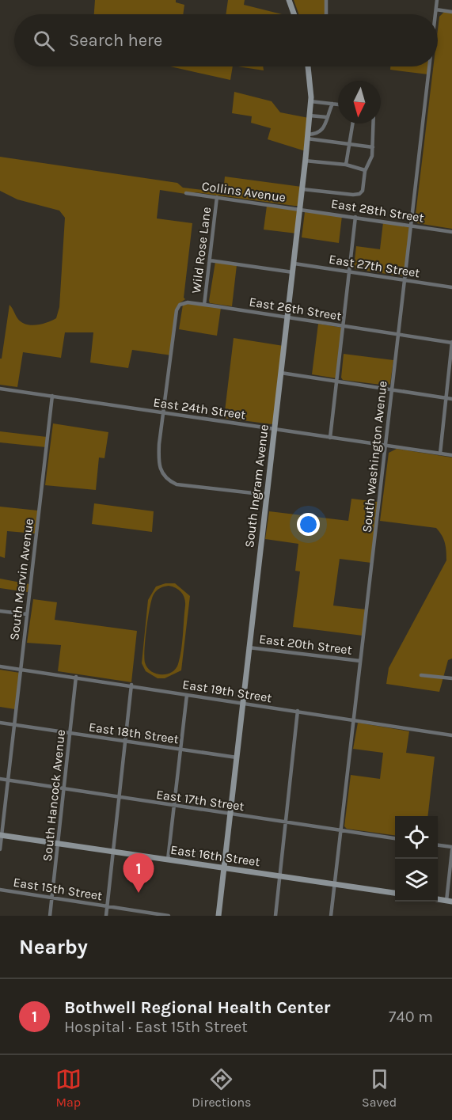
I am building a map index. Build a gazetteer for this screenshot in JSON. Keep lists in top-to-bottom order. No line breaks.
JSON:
{"streets":{"main road":["South Ingram Avenue","East 16th Street"],"street":["Collins Avenue","East 28th Street","Wild Rose Lane","East 27th Street","East 26th Street","East 24th Street","South Washington Avenue","South Marvin Avenue","East 20th Street","East 19th Street","East 18th Street","South Hancock Avenue","East 17th Street","East 15th Street"]},"crossings":[["Collins Avenue","East 28th Street"],["Collins Avenue","Wild Rose Lane"],["Collins Avenue","South Ingram Avenue"],["East 28th Street","South Washington Avenue"],["East 28th Street","South Ingram Avenue"],["Wild Rose Lane","East 26th Street"],["East 27th Street","South Washington Avenue"],["East 27th Street","South Ingram Avenue"],["East 26th Street","East 24th Street"],["East 26th Street","South Washington Avenue"],["East 26th Street","South Ingram Avenue"],["East 24th Street","South Washington Avenue"],["East 24th Street","South Ingram Avenue"],["East 24th Street","South Marvin Avenue"],["South Washington Avenue","East 20th Street"],["South Washington Avenue","East 19th Street"],["South Washington Avenue","East 17th Street"],["South Washington Avenue","East 16th Street"],["South Ingram Avenue","East 20th Street"],["South Ingram Avenue","East 19th Street"],["South Ingram Avenue","East 18th Street"],["South Ingram Avenue","East 17th Street"],["South Ingram Avenue","East 16th Street"],["South Marvin Avenue","East 19th Street"],["South Marvin Avenue","East 18th Street"],["South Marvin Avenue","East 17th Street"],["South Marvin Avenue","East 16th Street"],["East 19th Street","South Hancock Avenue"],["East 18th Street","South Hancock Avenue"],["South Hancock Avenue","East 17th Street"],["South Hancock Avenue","East 16th Street"],["South Hancock Avenue","East 15th Street"]],"north":"bottom","page":{"search":"Search here","pins":"1","heading":"Nearby","list":[{"mark":"1","name":"Bothwell Regional Health Center","note":"Hospital · East 15th Street","value":"740 m"}],"nav":["Map","Directions","Saved"]}}
